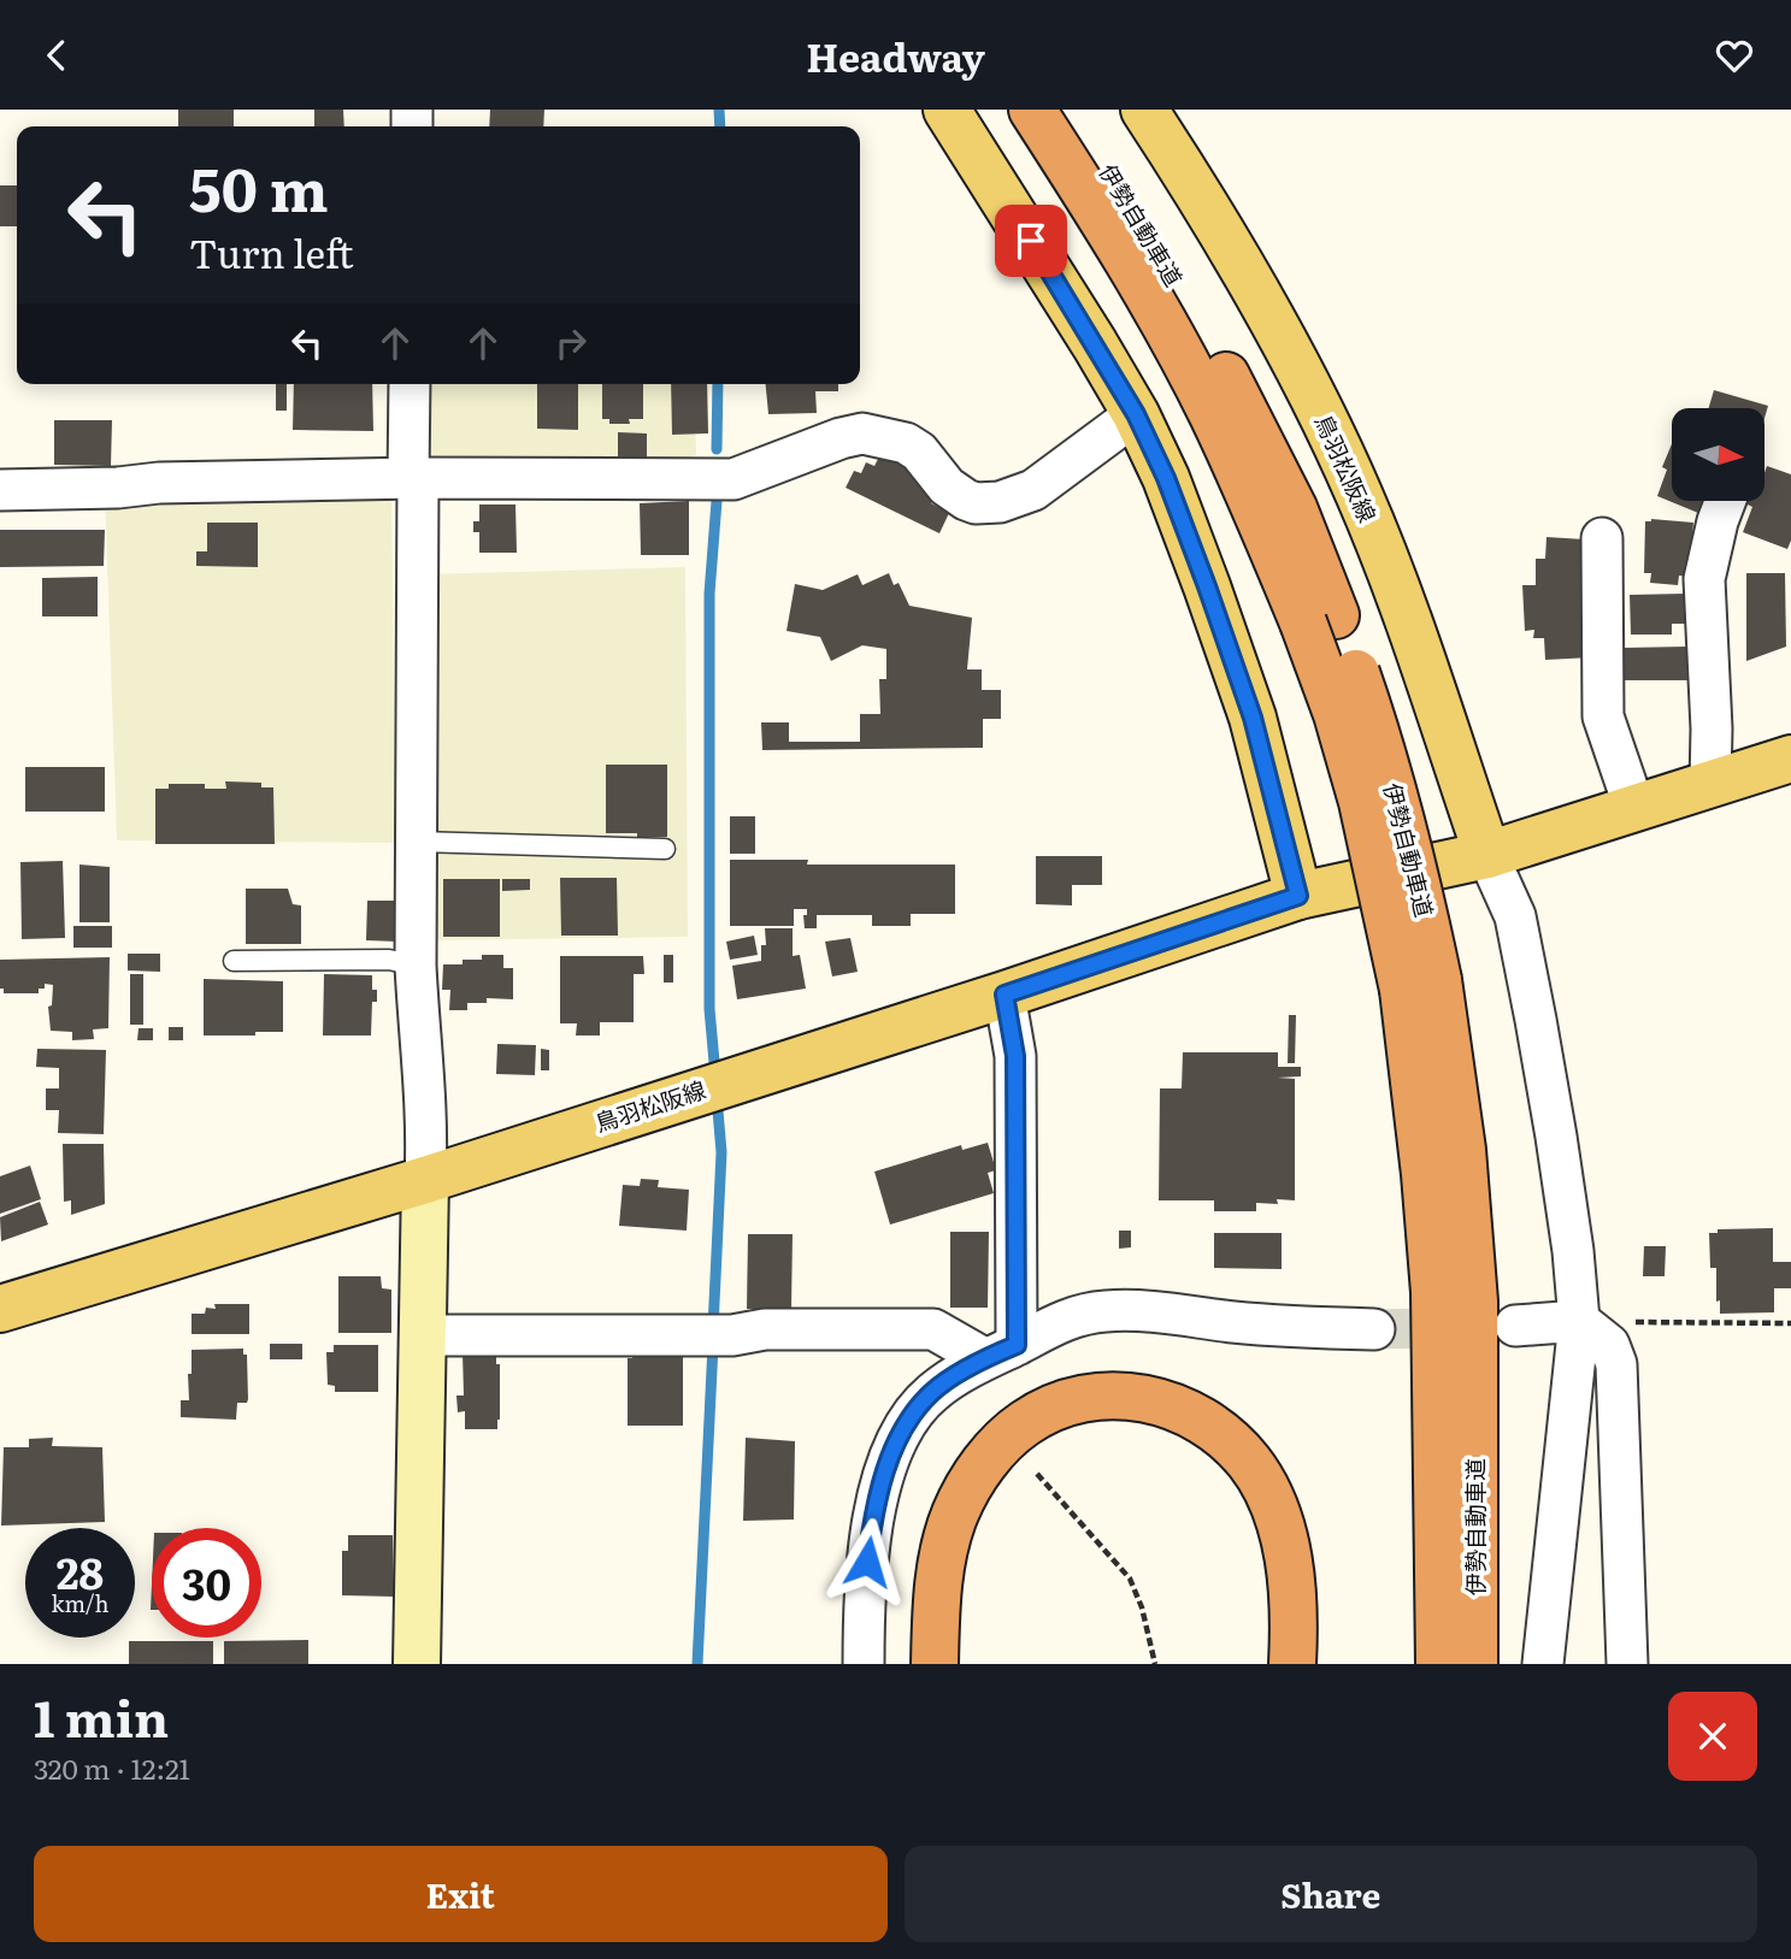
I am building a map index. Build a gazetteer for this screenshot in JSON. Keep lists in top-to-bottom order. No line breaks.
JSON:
{"streets":{"highway":["伊勢自動車道"],"main road":["鳥羽松阪線"]},"north":"right","page":{"header":"Headway","turn":["50 m","Turn left"],"speed":"28 km/h","limit":"30","heading":["1 min","320 m · 12:21"],"buttons":["Exit","Share"]}}
